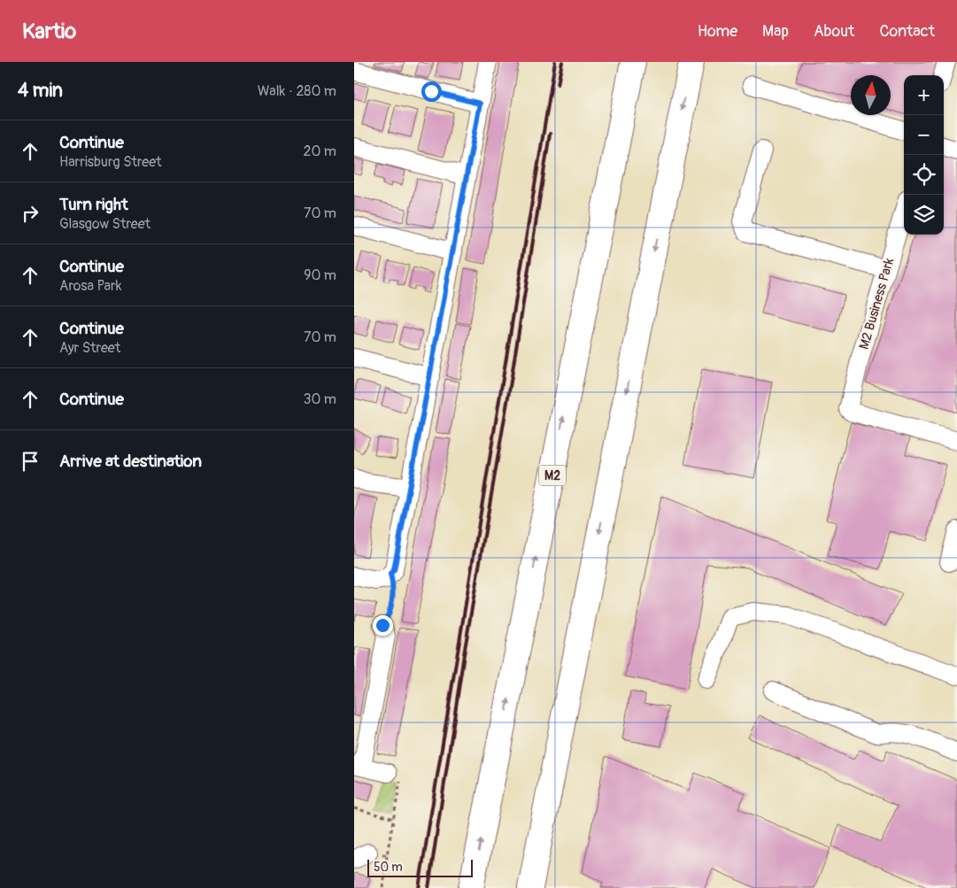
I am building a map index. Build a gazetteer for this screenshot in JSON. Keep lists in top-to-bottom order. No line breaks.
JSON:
{"streets":{"highway":["M2"],"street":["M2 Business Park"]},"scale_bar":"50 m","north":"top","page":{"header":"Kartio","nav":["Home","Map","About","Contact"],"heading":["4 min","Walk · 280 m"],"map_buttons":["+","−"],"list":[["Continue","Harrisburg Street","20 m"],["Turn right","Glasgow Street","70 m"],["Continue","Arosa Park","90 m"],["Continue","Ayr Street","70 m"],["Continue","30 m"],"Arrive at destination"],"scale":"50 m"}}
